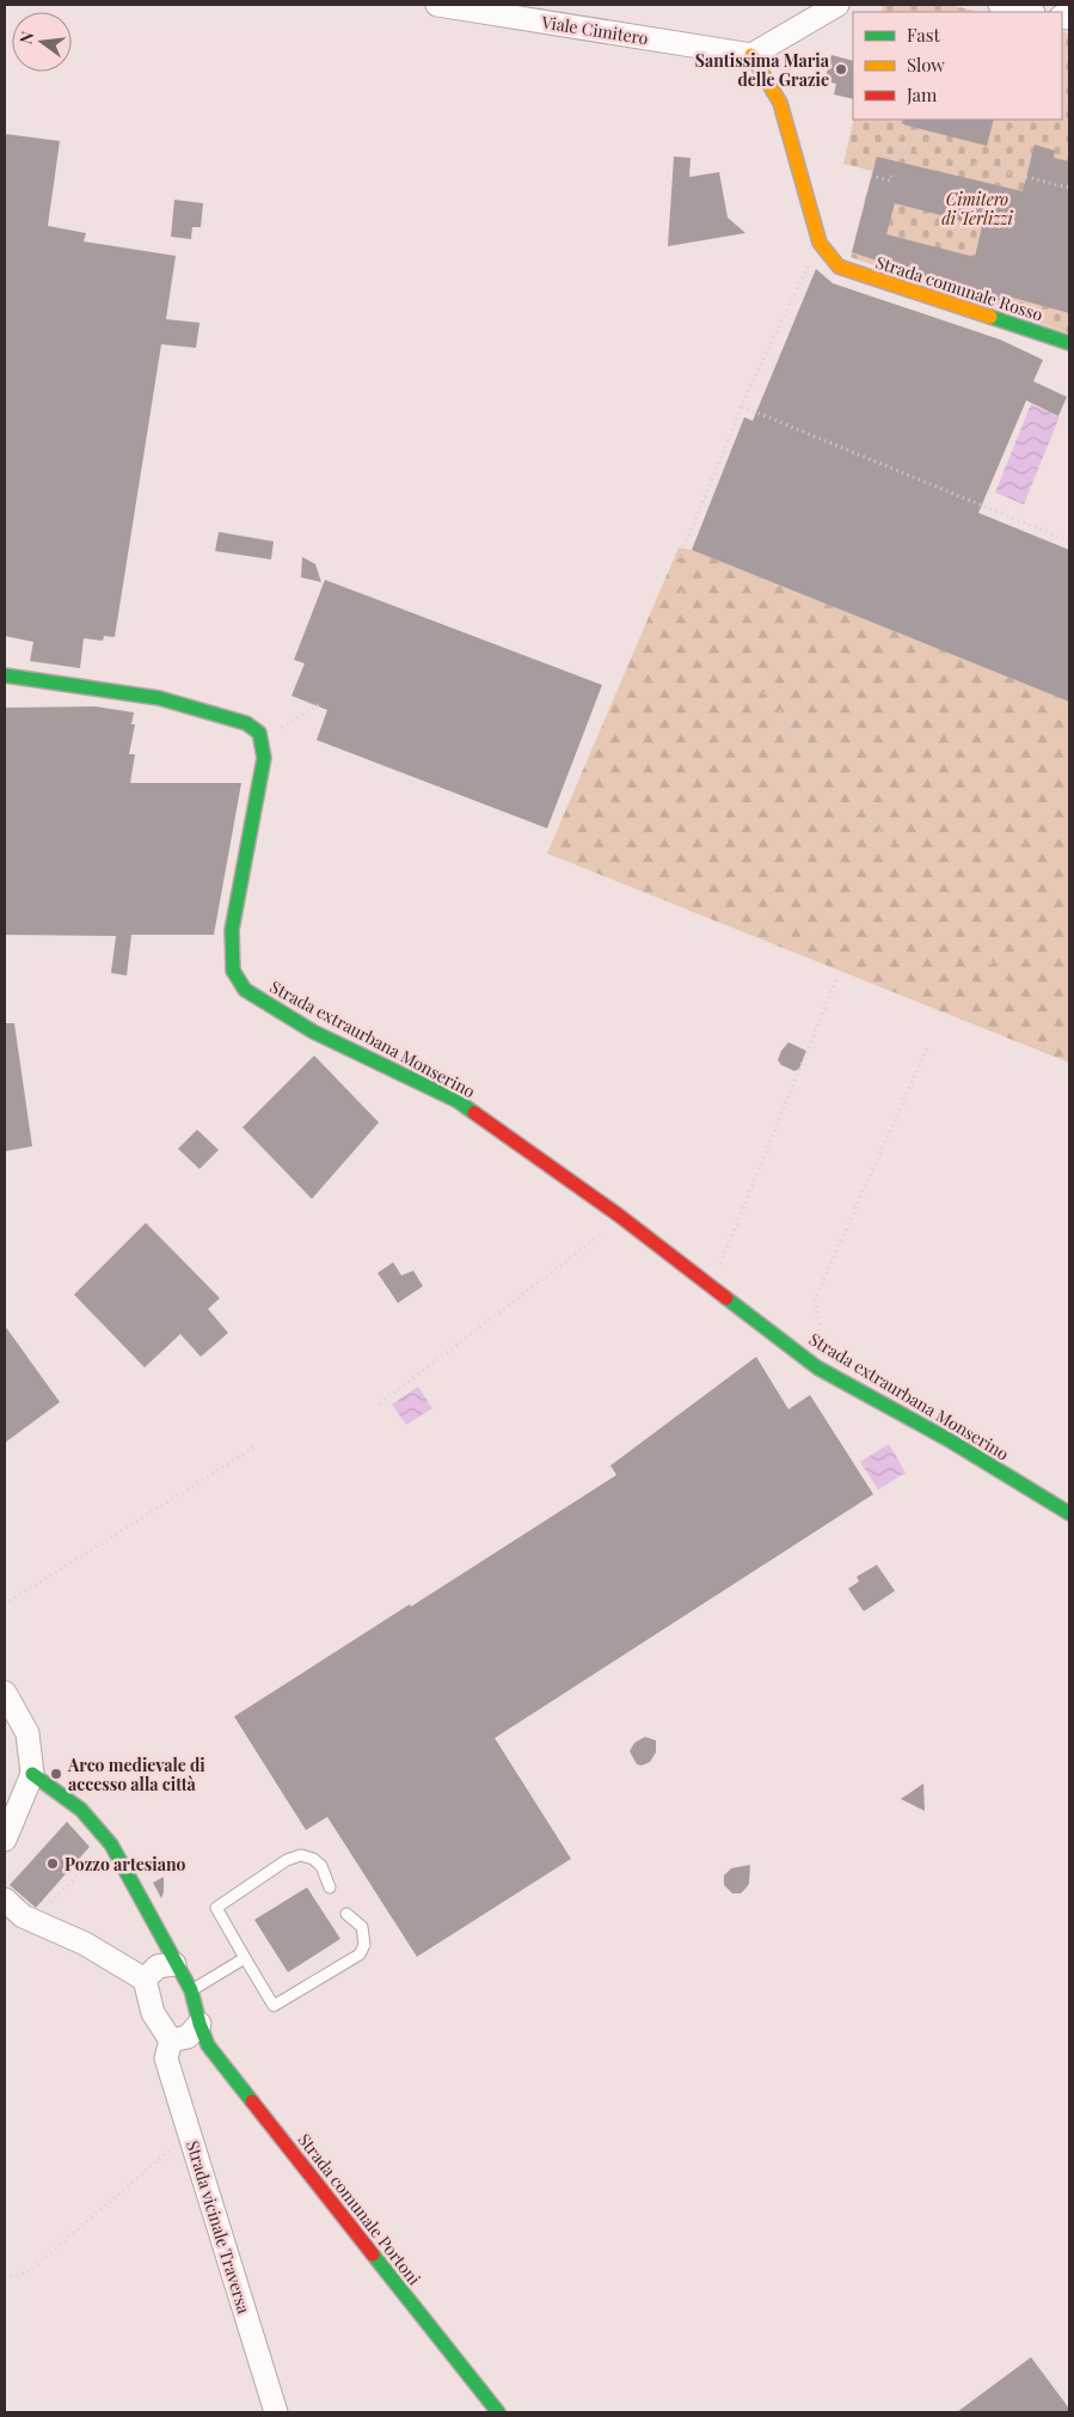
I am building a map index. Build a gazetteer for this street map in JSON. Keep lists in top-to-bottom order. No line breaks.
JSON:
{"streets":{"street":["Viale Cimitero","Strada comunale Rosso","Strada extraurbana Monserino","Strada comunale Portoni","Strada vicinale Traversa"]},"parks":["Cimitero di Terlizzi"],"places":["Santissima Maria delle Grazie","Arco medievale di accesso alla città","Pozzo artesiano"],"legend":["Fast","Slow","Jam"],"north":"left"}
